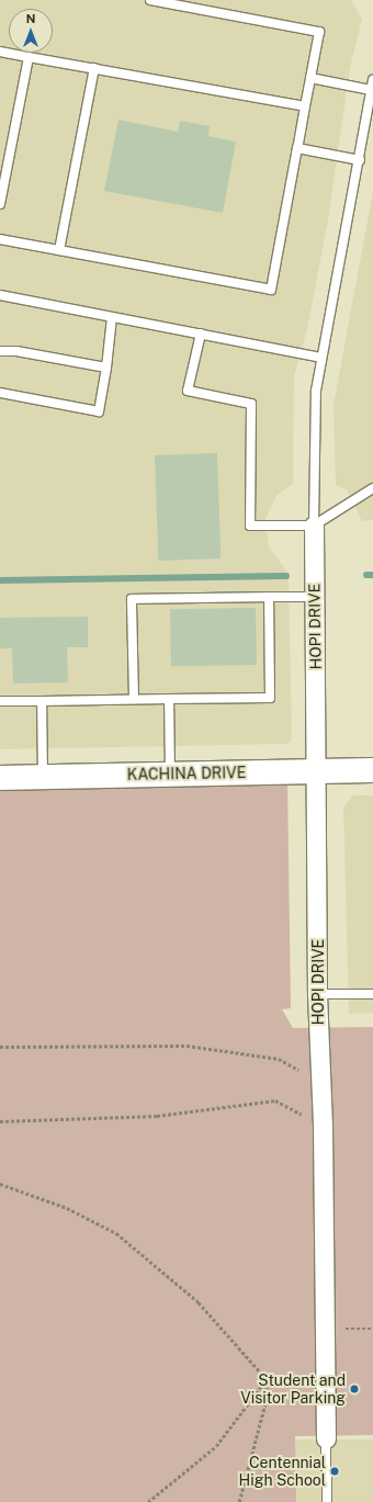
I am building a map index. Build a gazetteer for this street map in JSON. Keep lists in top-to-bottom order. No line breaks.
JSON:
{"streets":{"street":["HOPI DRIVE","KACHINA DRIVE"]},"crossings":[["HOPI DRIVE","KACHINA DRIVE"]],"places":["Student and Visitor Parking","Centennial High School"],"north":"top"}
